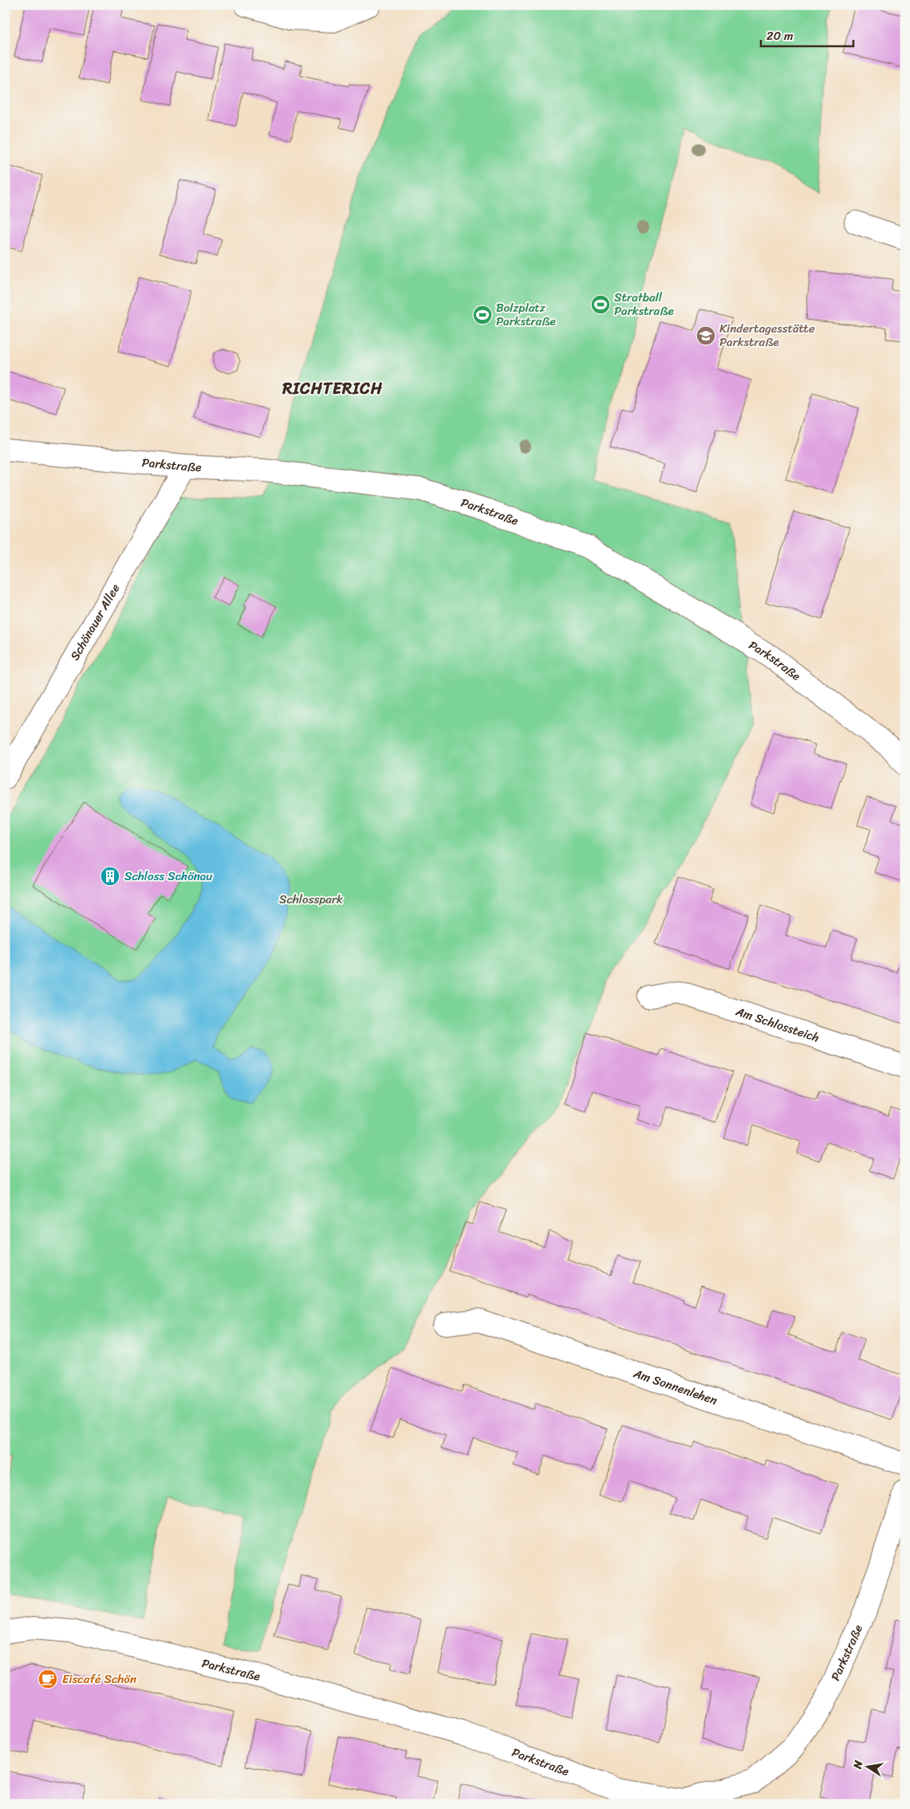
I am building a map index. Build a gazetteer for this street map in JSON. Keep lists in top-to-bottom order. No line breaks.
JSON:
{"streets":{"street":["Parkstraße","Schönauer Allee","Am Schlossteich","Am Sonnenlehen"]},"crossings":[["Parkstraße","Schönauer Allee"]],"districts":["RICHTERICH"],"parks":["Schlosspark"],"places":{"sports":["Stratball Parkstraße","Bolzplatz Parkstraße"],"school or university":["Kindertagesstätte Parkstraße"],"building":["Schloss Schönau"],"cafe":["Eiscafé Schön"]},"scale_bar":"20 m","north":"left"}
